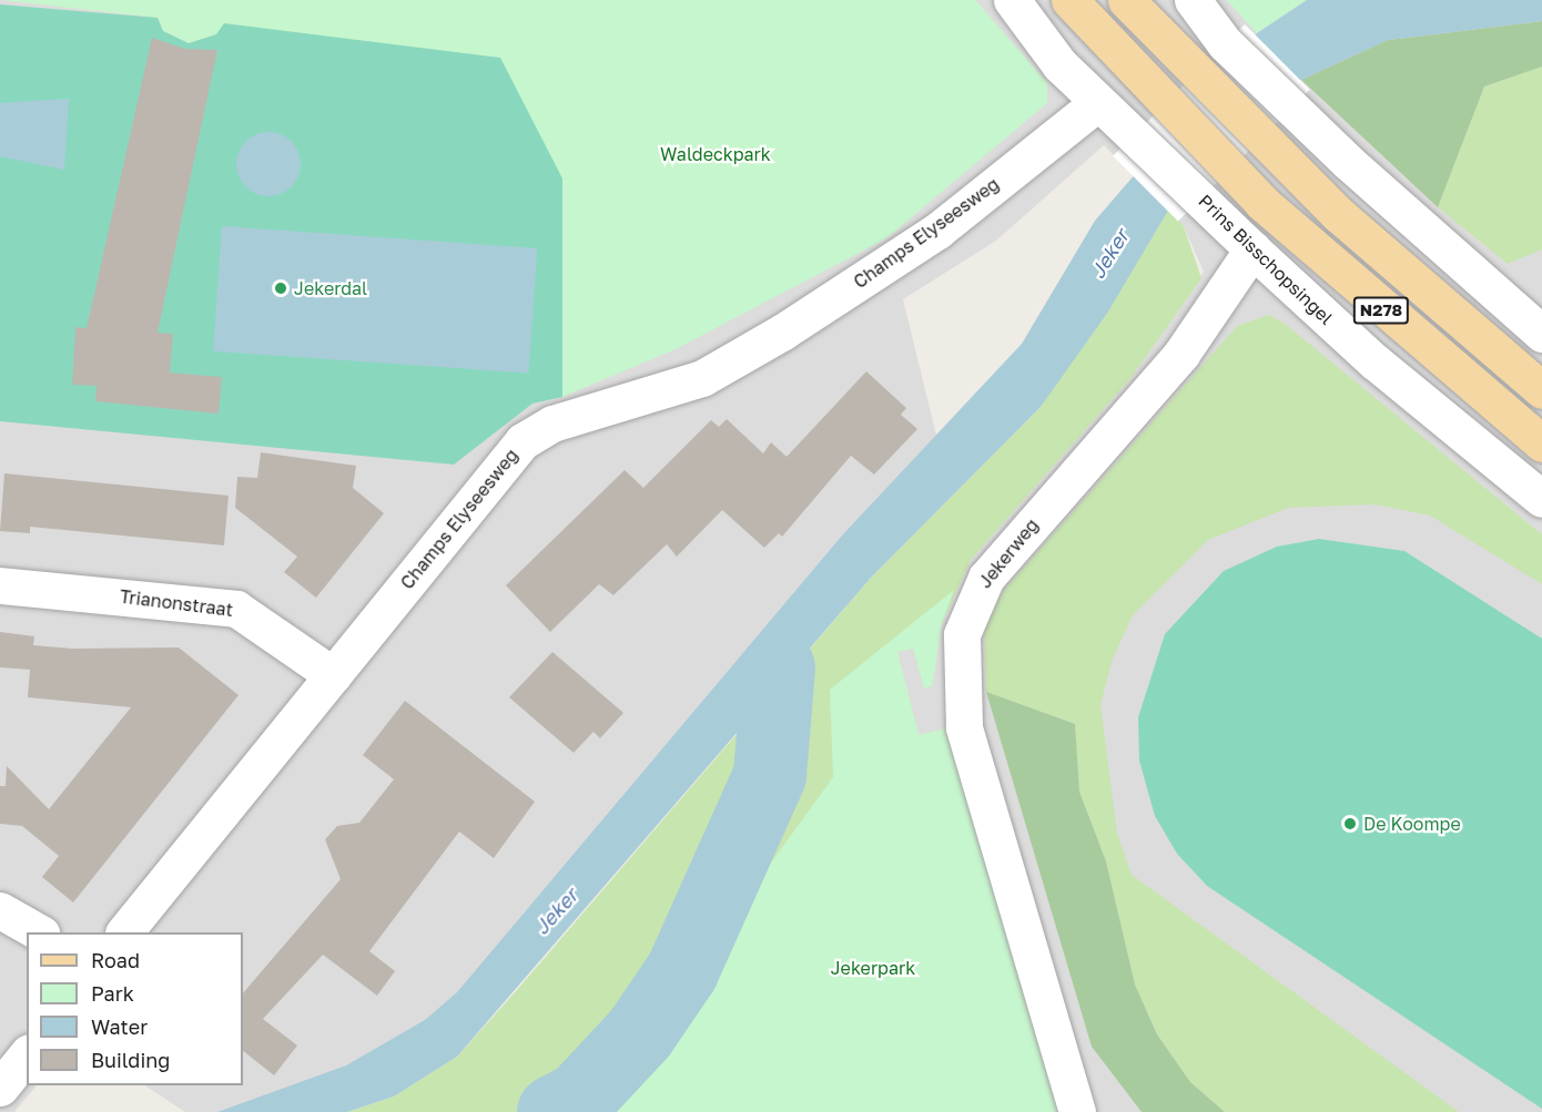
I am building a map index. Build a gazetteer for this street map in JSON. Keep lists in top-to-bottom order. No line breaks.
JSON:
{"streets":{"main road":["N278"],"street":["Champs Elyseesweg","Prins Bisschopsingel","Jekerweg","Trianonstraat"]},"crossings":[["Champs Elyseesweg","Prins Bisschopsingel"],["Champs Elyseesweg","Trianonstraat"],["Prins Bisschopsingel","Jekerweg"]],"water":["Jeker"],"parks":["Waldeckpark","Jekerpark"],"places":["Jekerdal","De Koompe"],"legend":["Road","Park","Water","Building"]}
